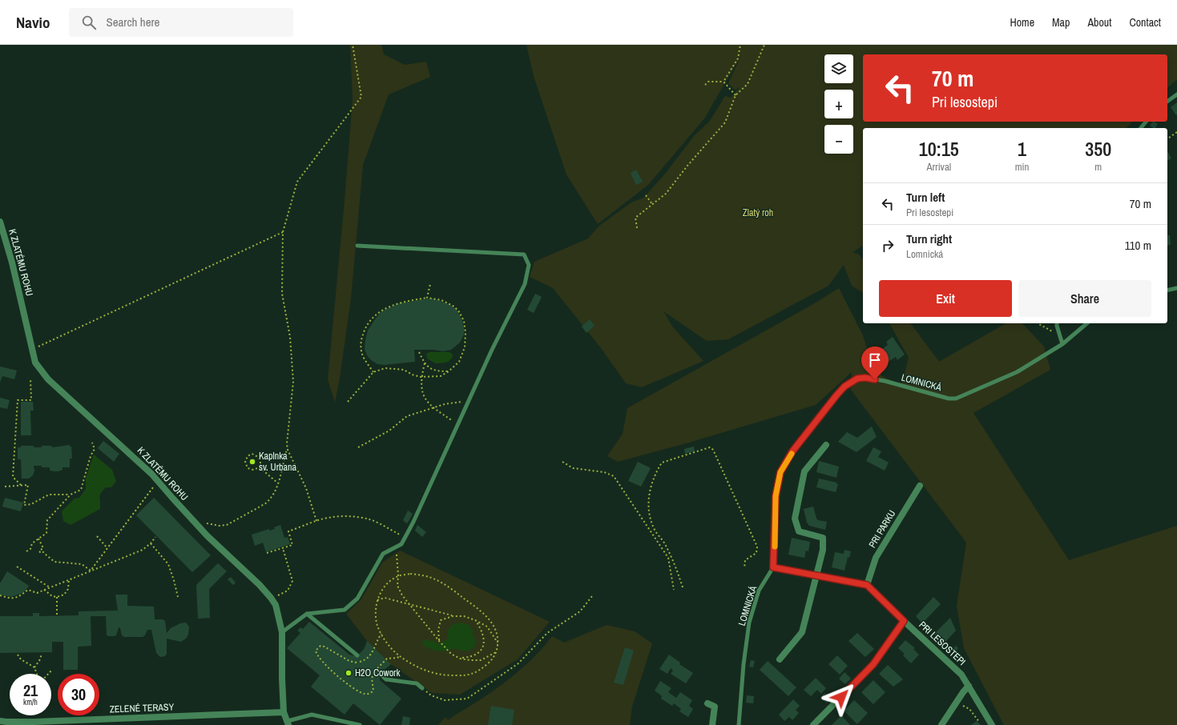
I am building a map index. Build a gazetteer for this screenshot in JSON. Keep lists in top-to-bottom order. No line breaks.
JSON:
{"streets":{"street":["K ZLATÉMU ROHU","PRI PARKU","PRI LESOSTEPI","ZELENÉ TERASY"],"lane":["LOMNICKÁ"]},"crossings":[["K ZLATÉMU ROHU","ZELENÉ TERASY"],["PRI PARKU","PRI LESOSTEPI"]],"parks":["Zlatý roh"],"places":["Kaplnka sv. Urbana","H2O Cowork"],"page":{"header":"Navio","search":"Search here","nav":["Home","Map","About","Contact"],"map_buttons":["+","−"],"turn":["70 m","Pri lesostepi"],"eta":["10:15","Arrival","1","min","350","m"],"list":[{"name":"Turn left","note":"Pri lesostepi","value":"70 m"},{"name":"Turn right","note":"Lomnická","value":"110 m"}],"buttons":["Exit","Share"],"speed":"21 km/h","limit":"30"}}
